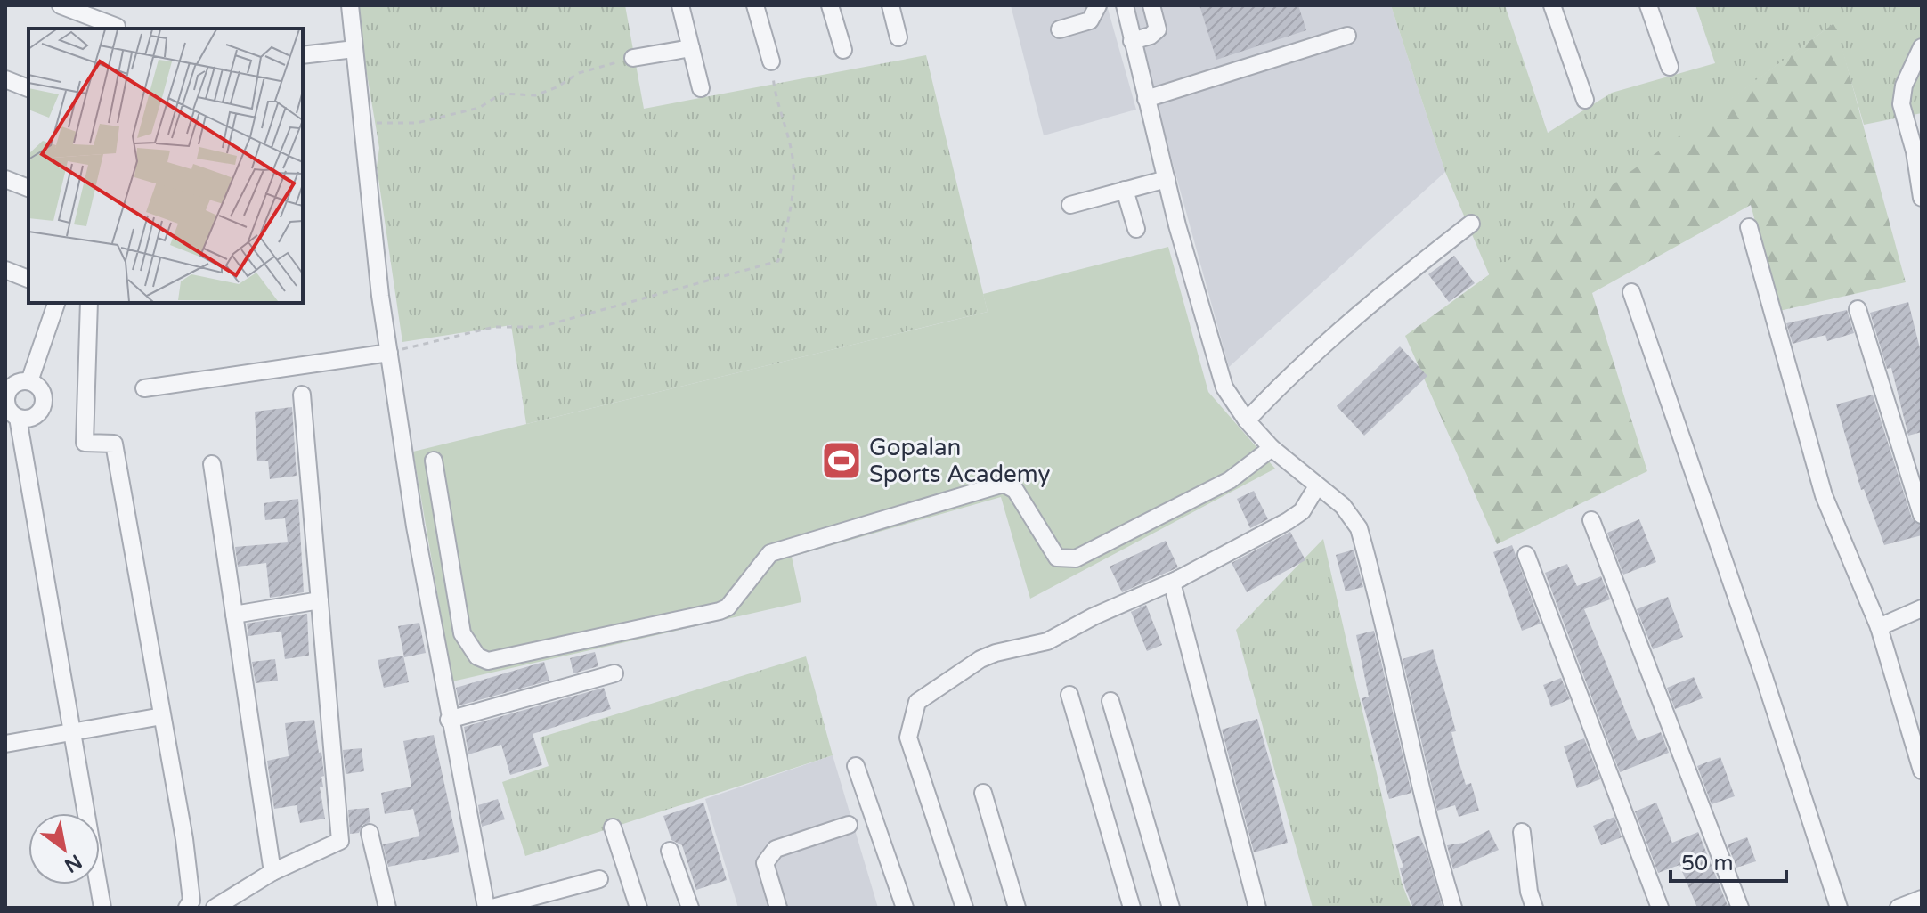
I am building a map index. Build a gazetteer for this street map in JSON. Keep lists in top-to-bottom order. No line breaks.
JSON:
{"places":{"sports":["Gopalan Sports Academy"]},"scale_bar":"50 m","north":"bottom right"}
